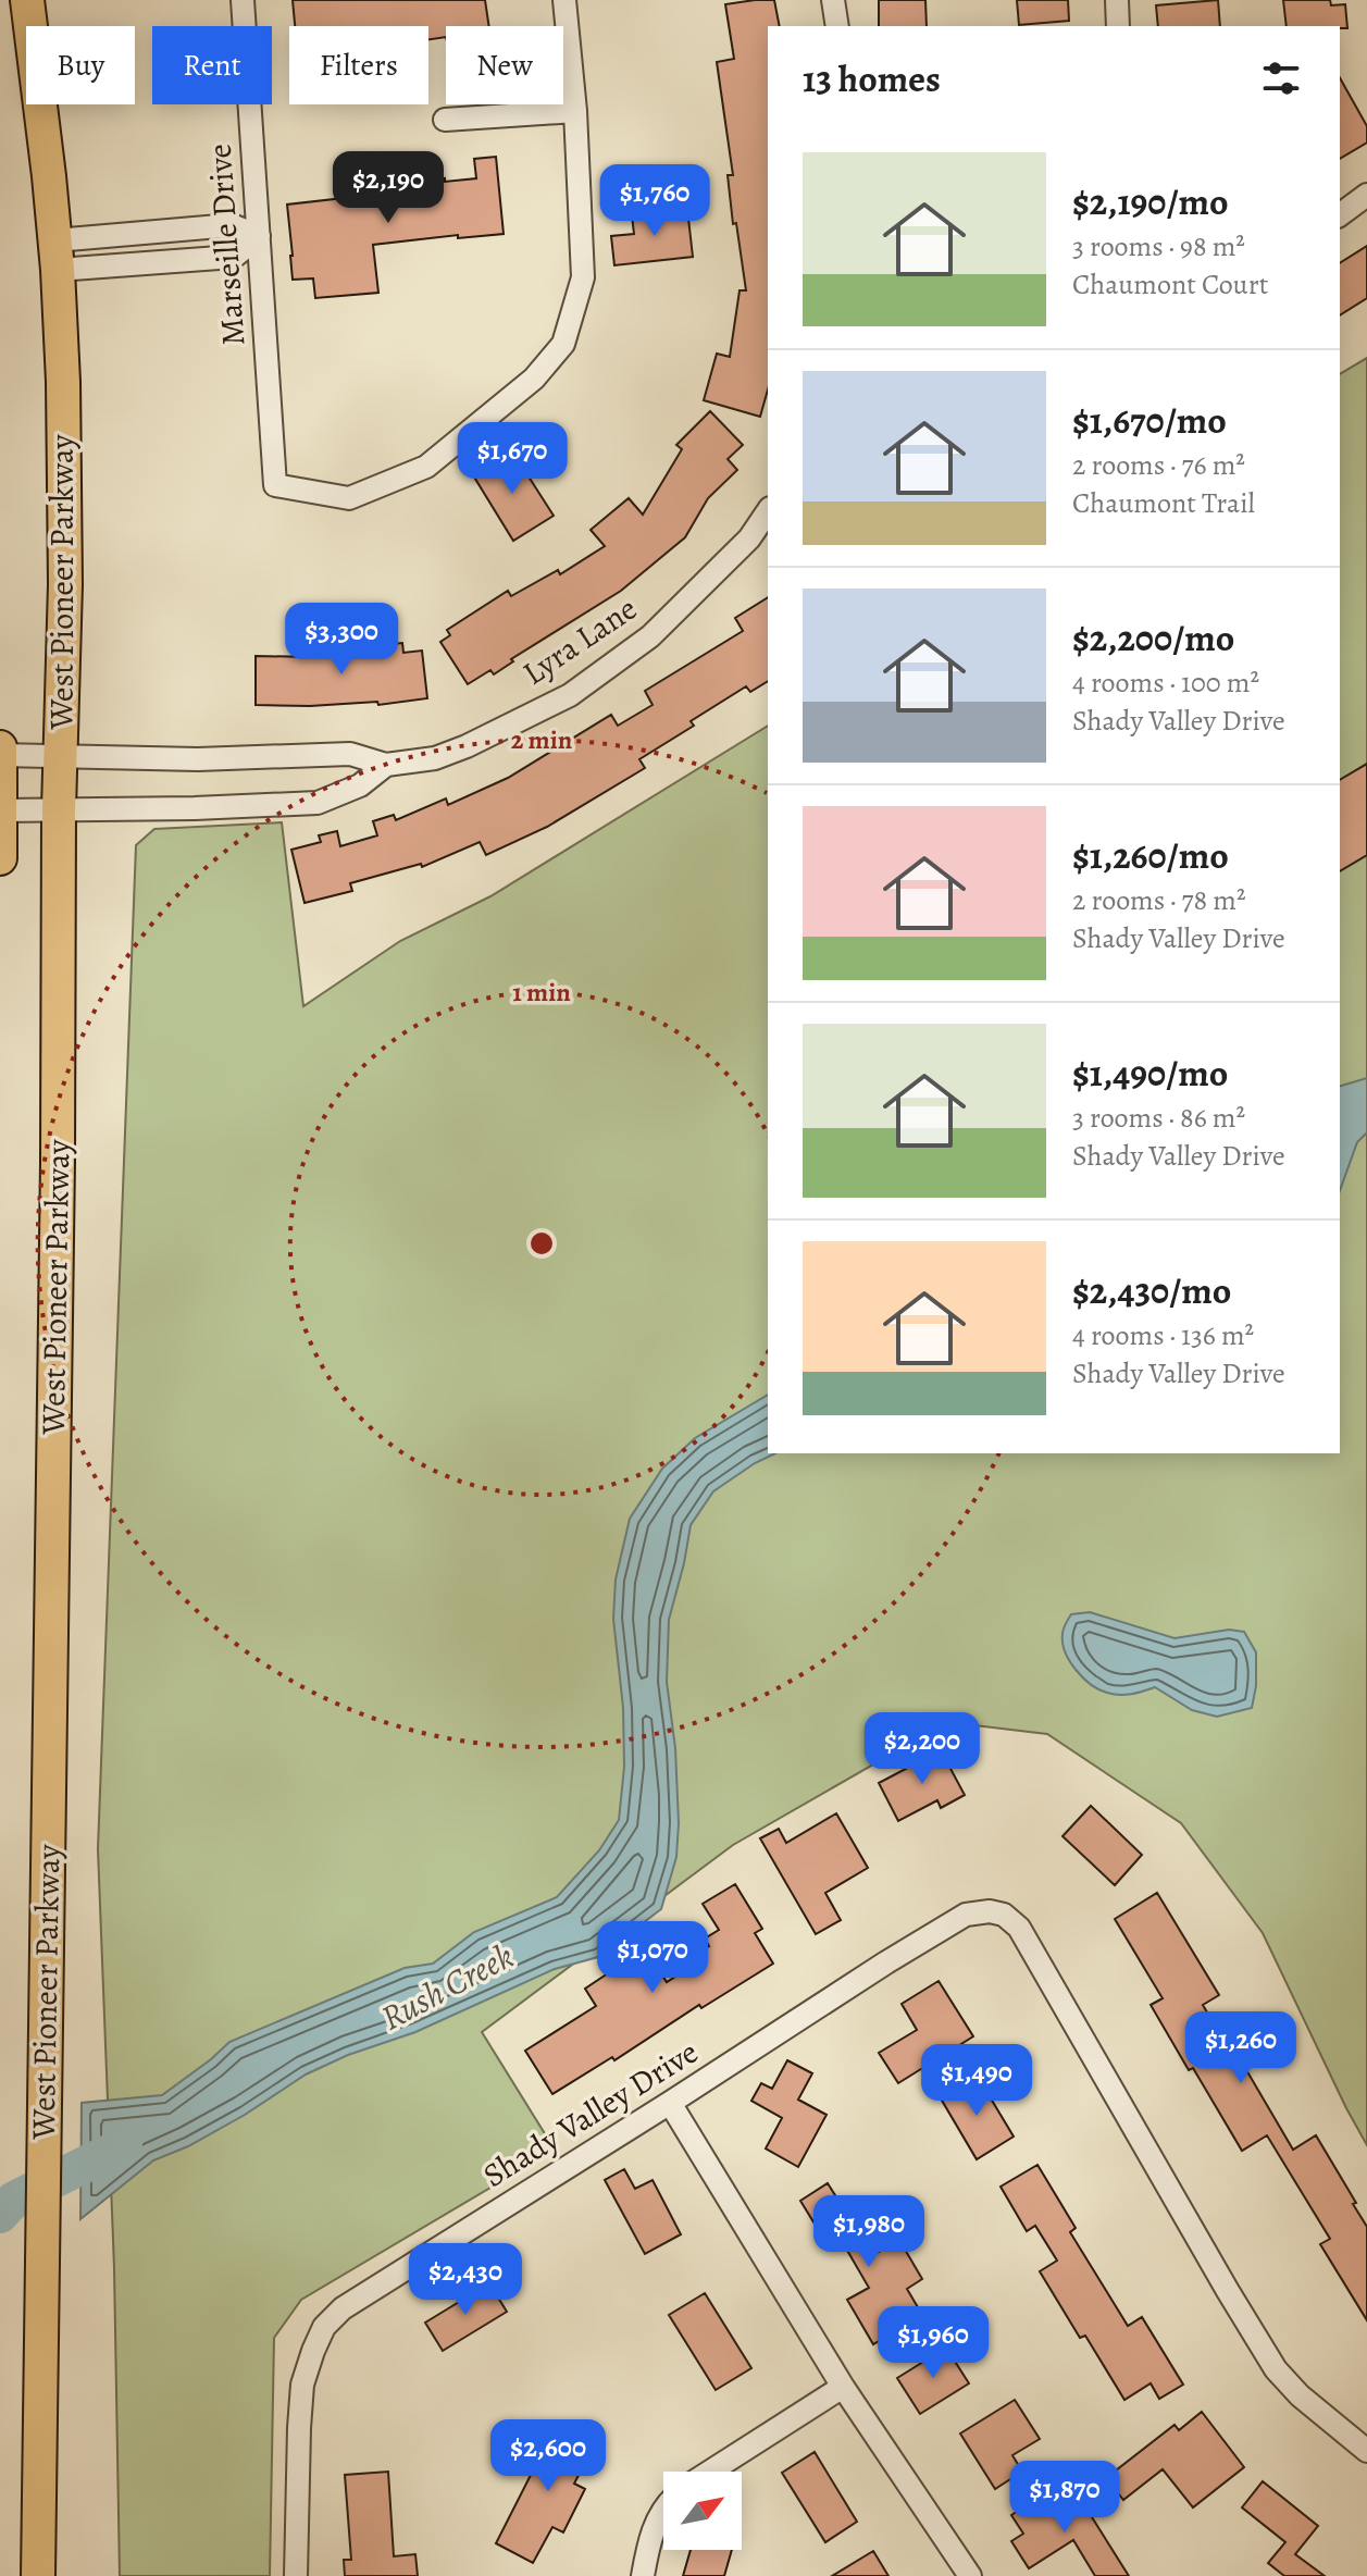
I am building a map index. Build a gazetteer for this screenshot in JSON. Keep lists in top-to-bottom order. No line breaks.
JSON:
{"streets":{"main road":["West Pioneer Parkway"],"street":["Marseille Drive","Lyra Lane","Shady Valley Drive"]},"crossings":[["West Pioneer Parkway","Lyra Lane"]],"water":["Rush Creek"],"north":"top right","page":{"chip":["Buy","Rent","Filters","New"],"heading":"13 homes","list":[{"name":"$2,190/mo","note":"3 rooms · 98 m² · Chaumont Court"},{"name":"$1,670/mo","note":"2 rooms · 76 m² · Chaumont Trail"},{"name":"$2,200/mo","note":"4 rooms · 100 m² · Shady Valley Drive"},{"name":"$1,260/mo","note":"2 rooms · 78 m² · Shady Valley Drive"},{"name":"$1,490/mo","note":"3 rooms · 86 m² · Shady Valley Drive"},{"name":"$2,430/mo","note":"4 rooms · 136 m² · Shady Valley Drive"}],"price":["$2,190","$1,760","$1,670","$3,300","$2,200","$1,070","$1,260","$1,490","$1,980","$2,430","$1,960","$2,600","$1,870"]},"rings":["2 min","1 min"]}
